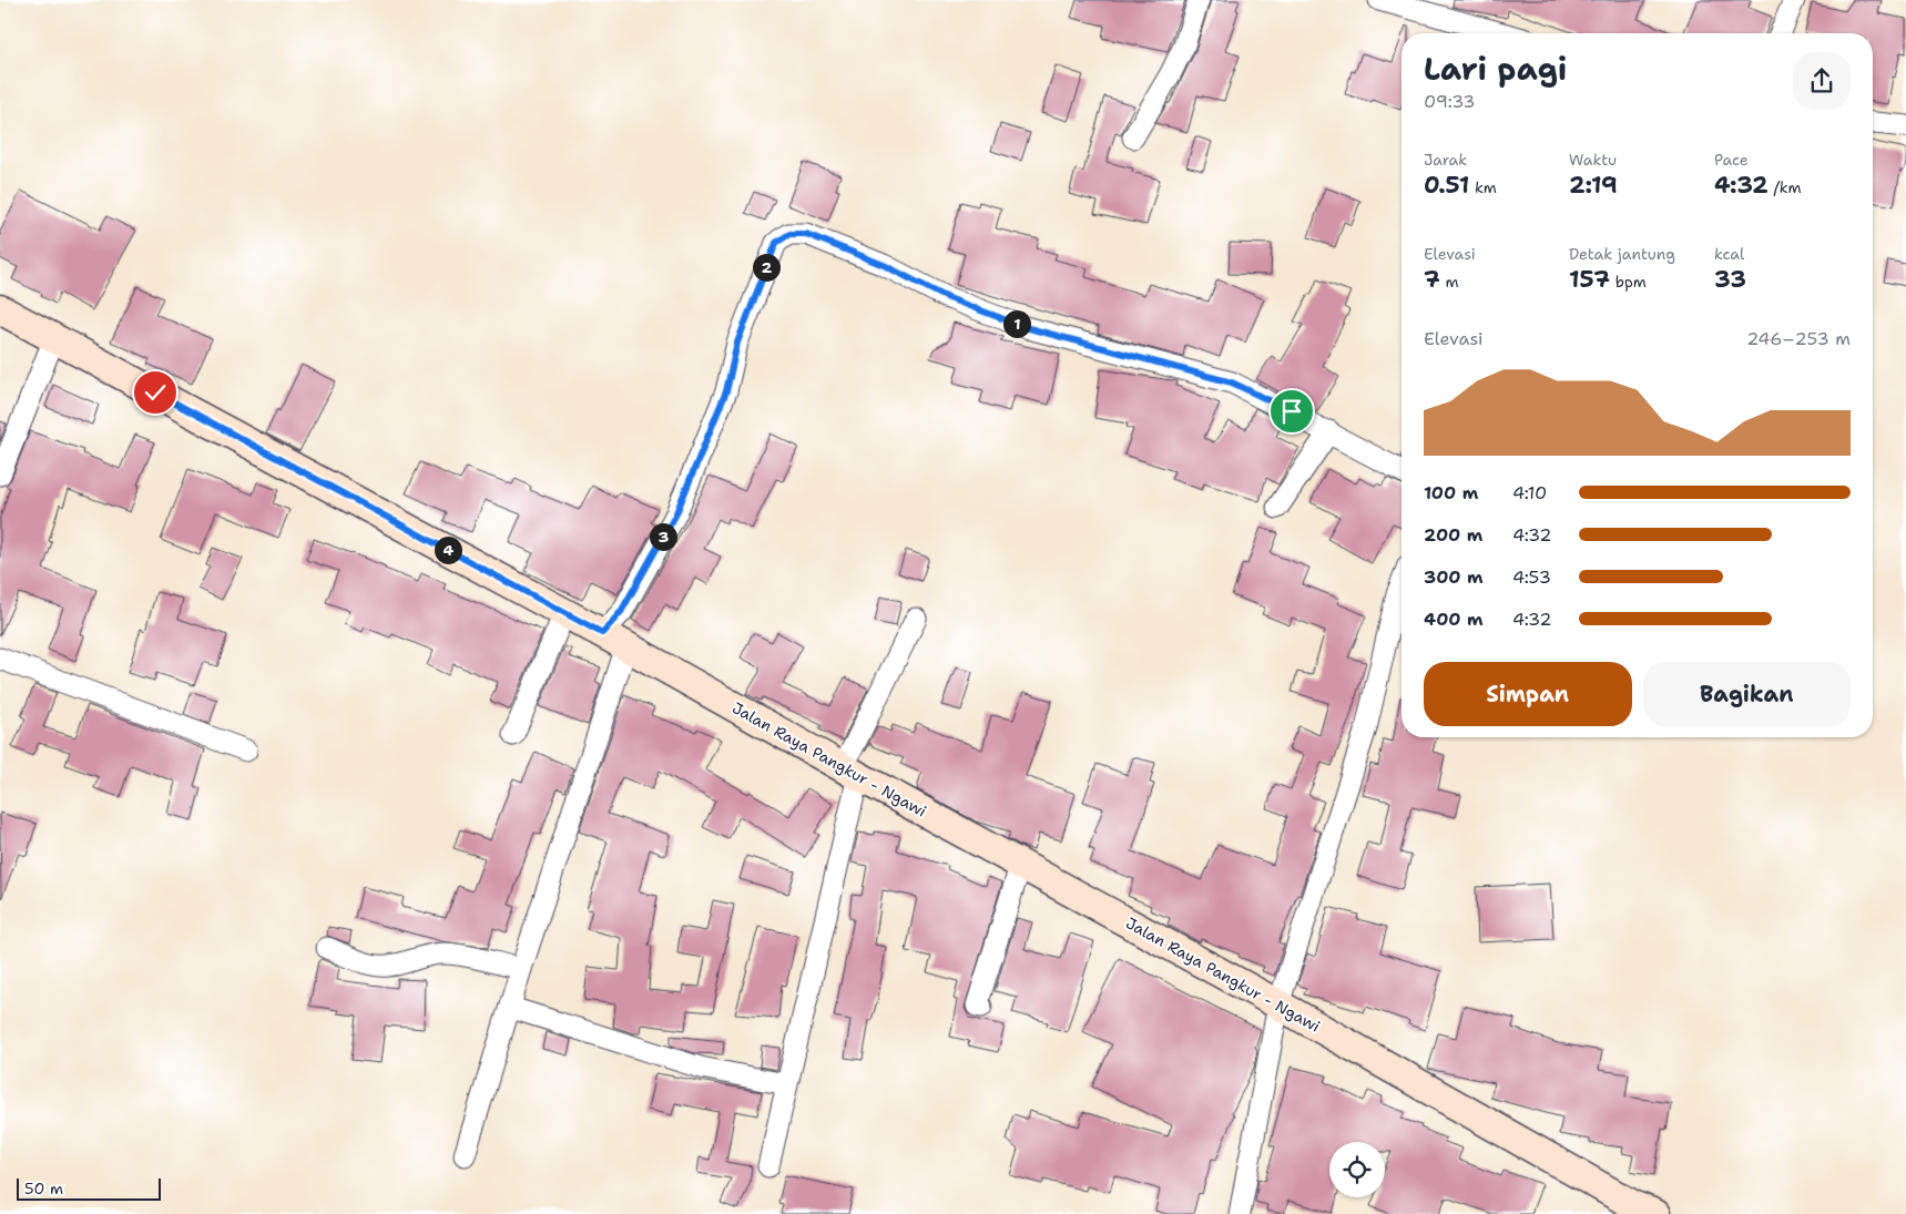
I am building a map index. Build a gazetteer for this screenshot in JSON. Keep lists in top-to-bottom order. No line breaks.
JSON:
{"streets":{"main road":["Jalan Raya Pangkur - Ngawi"]},"scale_bar":"50 m","page":{"heading":["Lari pagi","09:33"],"stats":[["Jarak","0.51 km"],["Waktu","2:19"],["Pace","4:32 /km"],["Elevasi","7 m"],["Detak jantung","157 bpm"],["kcal","33"]],"pins":["2","1","3","4"],"chart":["Elevasi","246–253 m"],"list":[{"name":"100 m","note":"4:10"},{"name":"200 m","note":"4:32"},{"name":"300 m","note":"4:53"},{"name":"400 m","note":"4:32"}],"buttons":["Simpan","Bagikan"],"scale":"50 m"}}
